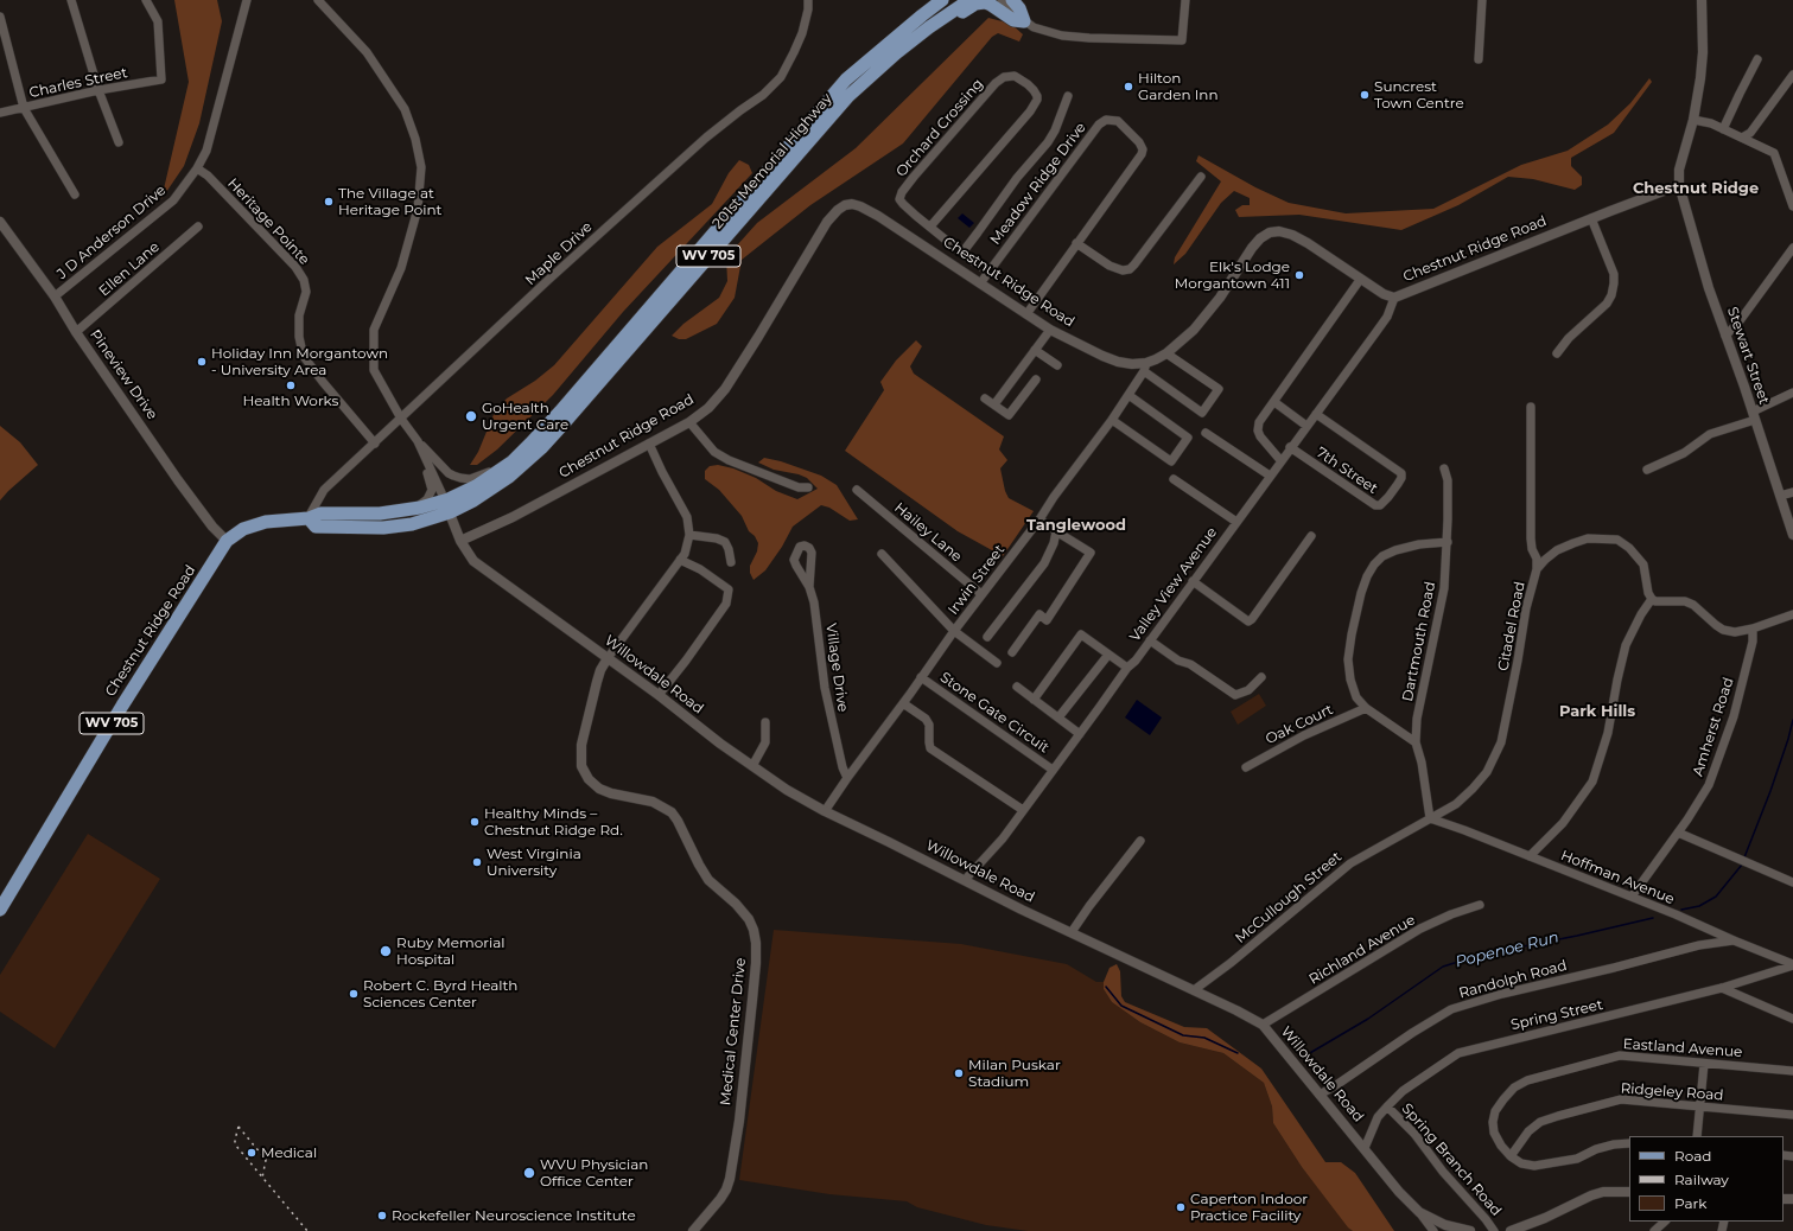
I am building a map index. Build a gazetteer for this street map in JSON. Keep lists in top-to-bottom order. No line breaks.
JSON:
{"streets":{"main road":["201st Memorial Highway","Chestnut Ridge Road","WV 705"],"street":["Charles Street","Orchard Crossing","Meadow Ridge Drive","Heritage Pointe","J D Anderson Drive","Maple Drive","Ellen Lane","Stewart Street","Pineview Drive","7th Street","Hailey Lane","Irwin Street","Valley View Avenue","Citadel Road","Dartmouth Road","Village Drive","Willowdale Road","Stone Gate Circuit","Oak Court","Amherst Road","Hoffman Avenue","McCullough Street","Richland Avenue","Randolph Road","Spring Street","Medical Center Drive","Eastland Avenue","Ridgeley Road","Spring Branch Road"]},"crossings":[["Orchard Crossing","Meadow Ridge Drive"],["201st Memorial Highway","Chestnut Ridge Road"],["Meadow Ridge Drive","Chestnut Ridge Road"],["Heritage Pointe","J D Anderson Drive"],["Heritage Pointe","Maple Drive"],["J D Anderson Drive","Pineview Drive"],["Chestnut Ridge Road","Maple Drive"],["Chestnut Ridge Road","Stewart Street"],["Chestnut Ridge Road","Pineview Drive"],["Chestnut Ridge Road","Irwin Street"],["Chestnut Ridge Road","Valley View Avenue"],["Chestnut Ridge Road","Willowdale Road"],["Ellen Lane","Pineview Drive"],["7th Street","Valley View Avenue"],["Hailey Lane","Irwin Street"],["Irwin Street","Village Drive"],["Irwin Street","Willowdale Road"],["Irwin Street","Stone Gate Circuit"],["Valley View Avenue","Willowdale Road"],["Valley View Avenue","Stone Gate Circuit"],["Citadel Road","Dartmouth Road"],["Citadel Road","Hoffman Avenue"],["Citadel Road","McCullough Street"],["Dartmouth Road","Hoffman Avenue"],["Dartmouth Road","McCullough Street"],["Willowdale Road","McCullough Street"],["Willowdale Road","Richland Avenue"],["Willowdale Road","Randolph Road"],["Willowdale Road","Spring Street"],["Willowdale Road","Medical Center Drive"],["Amherst Road","Hoffman Avenue"],["Hoffman Avenue","McCullough Street"],["Hoffman Avenue","Randolph Road"],["Hoffman Avenue","Spring Street"],["Spring Street","Spring Branch Road"],["Eastland Avenue","Ridgeley Road"]],"districts":["Chestnut Ridge","Tanglewood","Park Hills"],"water":["Popenoe Run"],"places":["Hilton Garden Inn","Suncrest Town Centre","The Village at Heritage Point","Elk's Lodge Morgantown 411","Holiday Inn Morgantown - University Area","Health Works","GoHealth Urgent Care","Healthy Minds – Chestnut Ridge Rd.","West Virginia University","Ruby Memorial Hospital","Robert C. Byrd Health Sciences Center","Milan Puskar Stadium","Medical","WVU Physician Office Center","Caperton Indoor Practice Facility","Rockefeller Neuroscience Institute"],"legend":["Road","Railway","Park"]}
